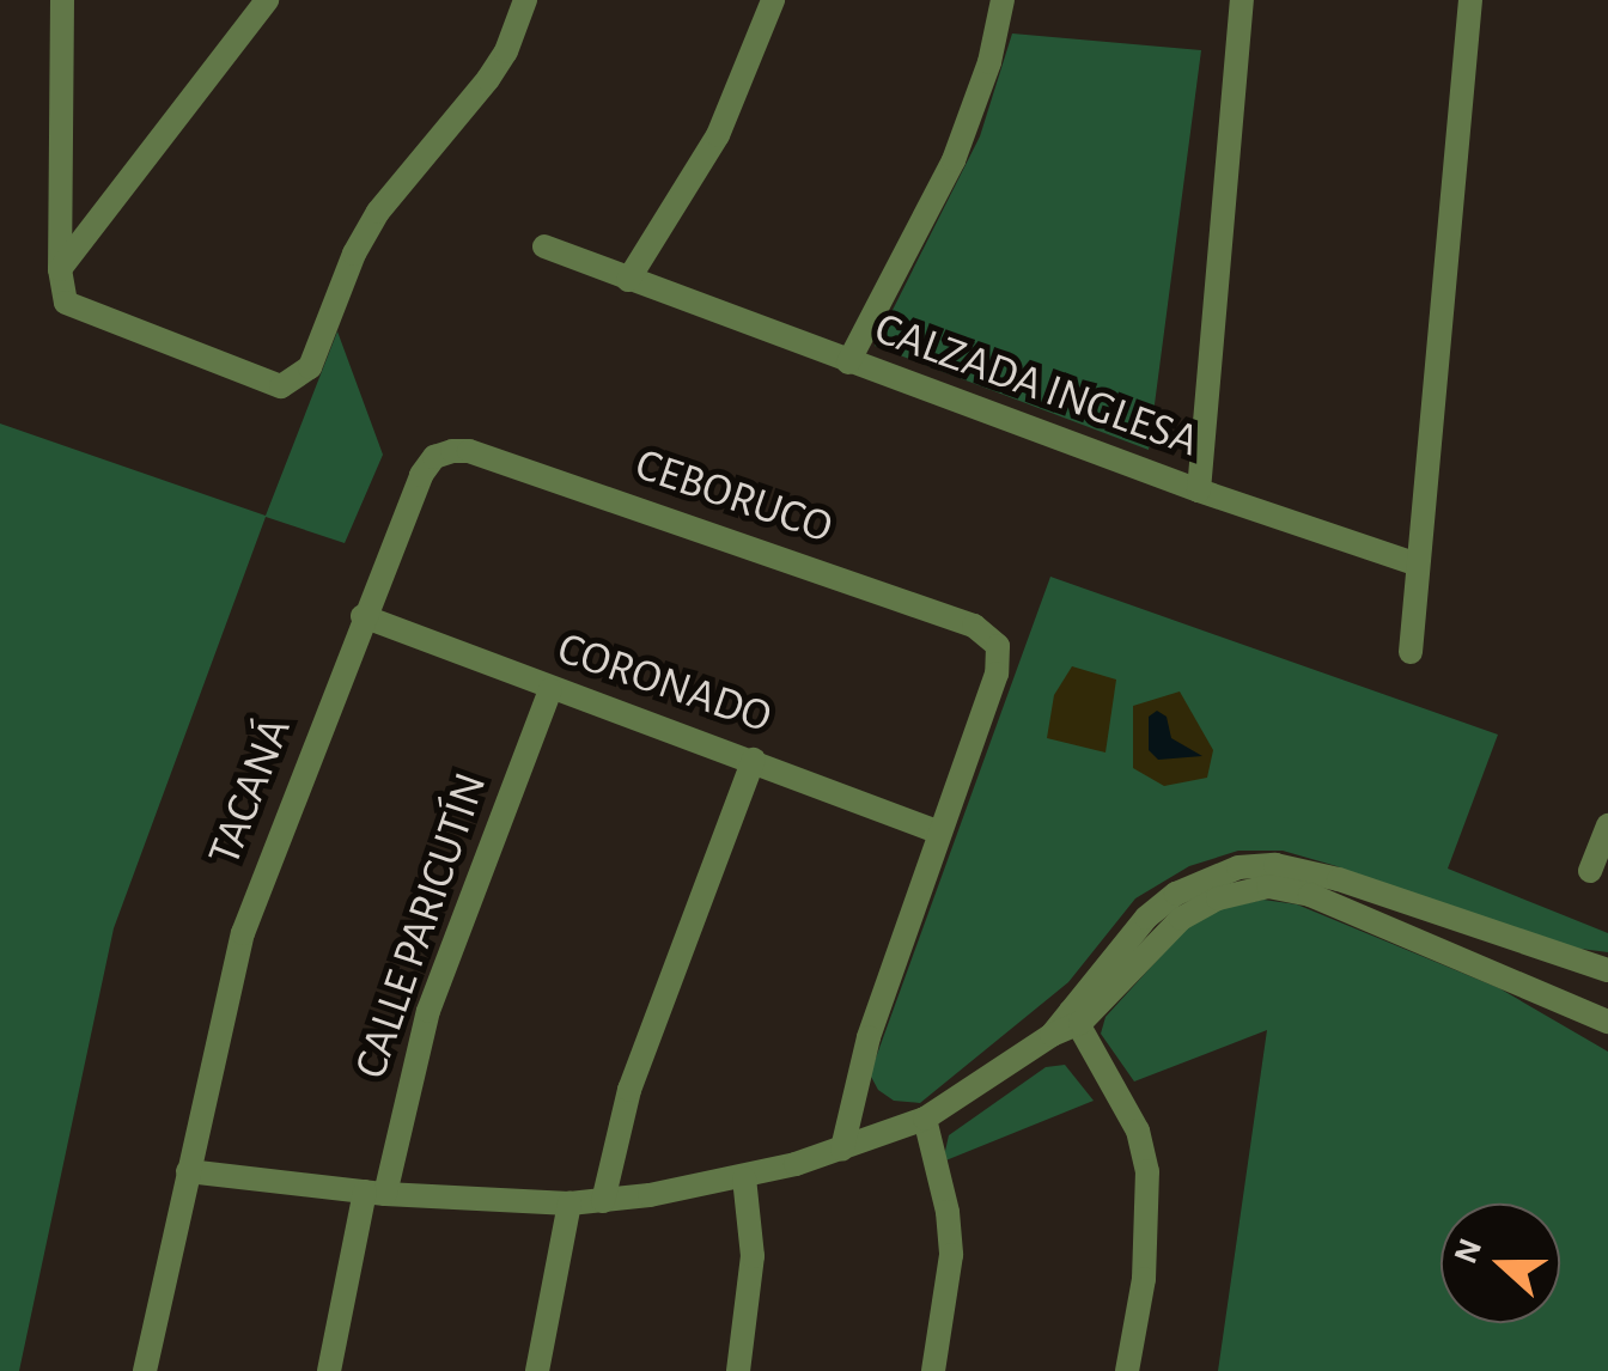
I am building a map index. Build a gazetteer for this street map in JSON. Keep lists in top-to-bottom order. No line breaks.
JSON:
{"streets":{"street":["CALZADA INGLESA","CEBORUCO","CORONADO","TACANÁ","CALLE PARICUTÍN"]},"crossings":[["CEBORUCO","CORONADO"],["CEBORUCO","TACANÁ"],["CORONADO","TACANÁ"],["CORONADO","CALLE PARICUTÍN"]],"north":"left"}
